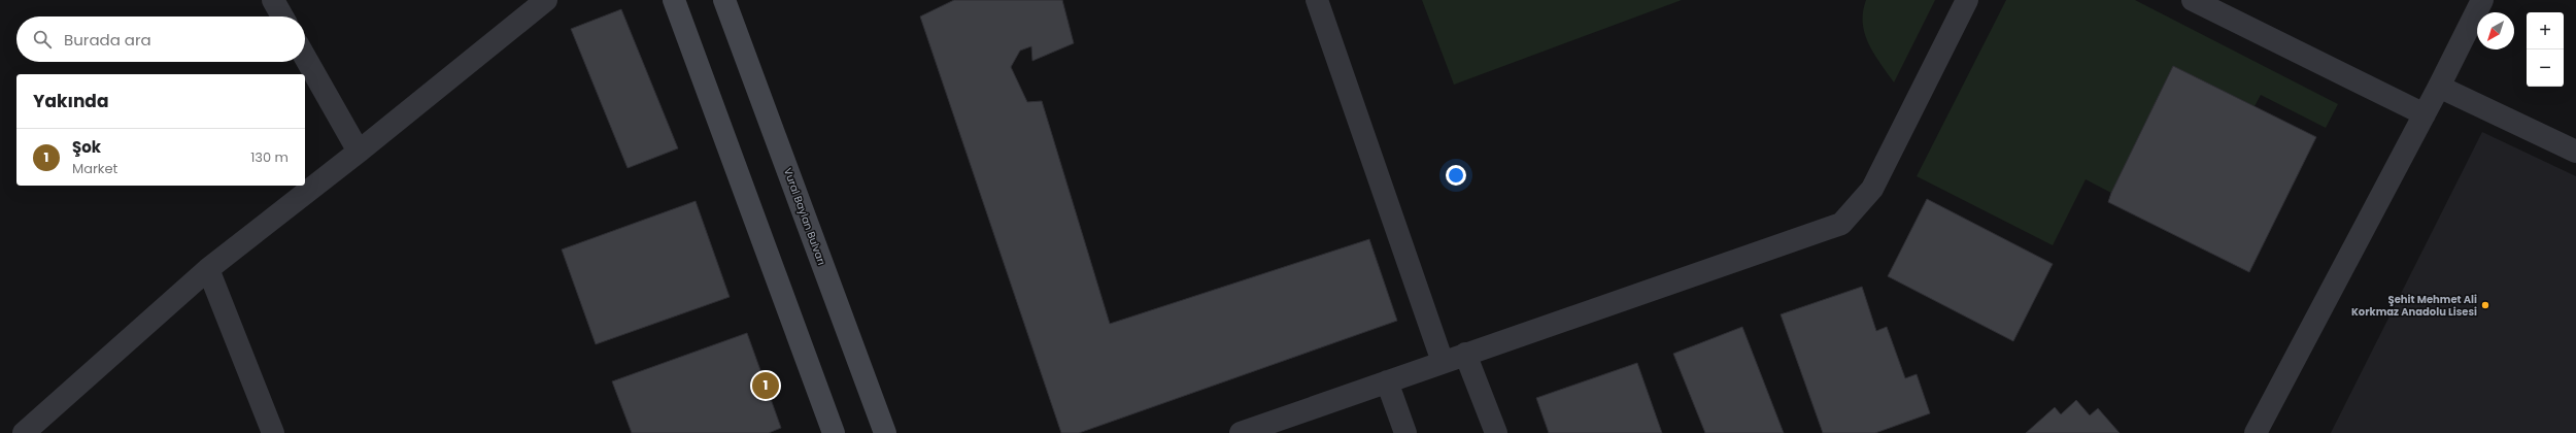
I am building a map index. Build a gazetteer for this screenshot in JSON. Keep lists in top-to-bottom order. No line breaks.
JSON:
{"streets":{"main road":["Vural Baylan Bulvarı"]},"places":["Şehit Mehmet Ali Korkmaz Anadolu Lisesi"],"north":"bottom left","page":{"map_buttons":["+","−"],"search":"Burada ara","heading":"Yakında","list":[{"mark":"1","name":"Şok","note":"Market","value":"130 m"}],"pins":"1"}}
